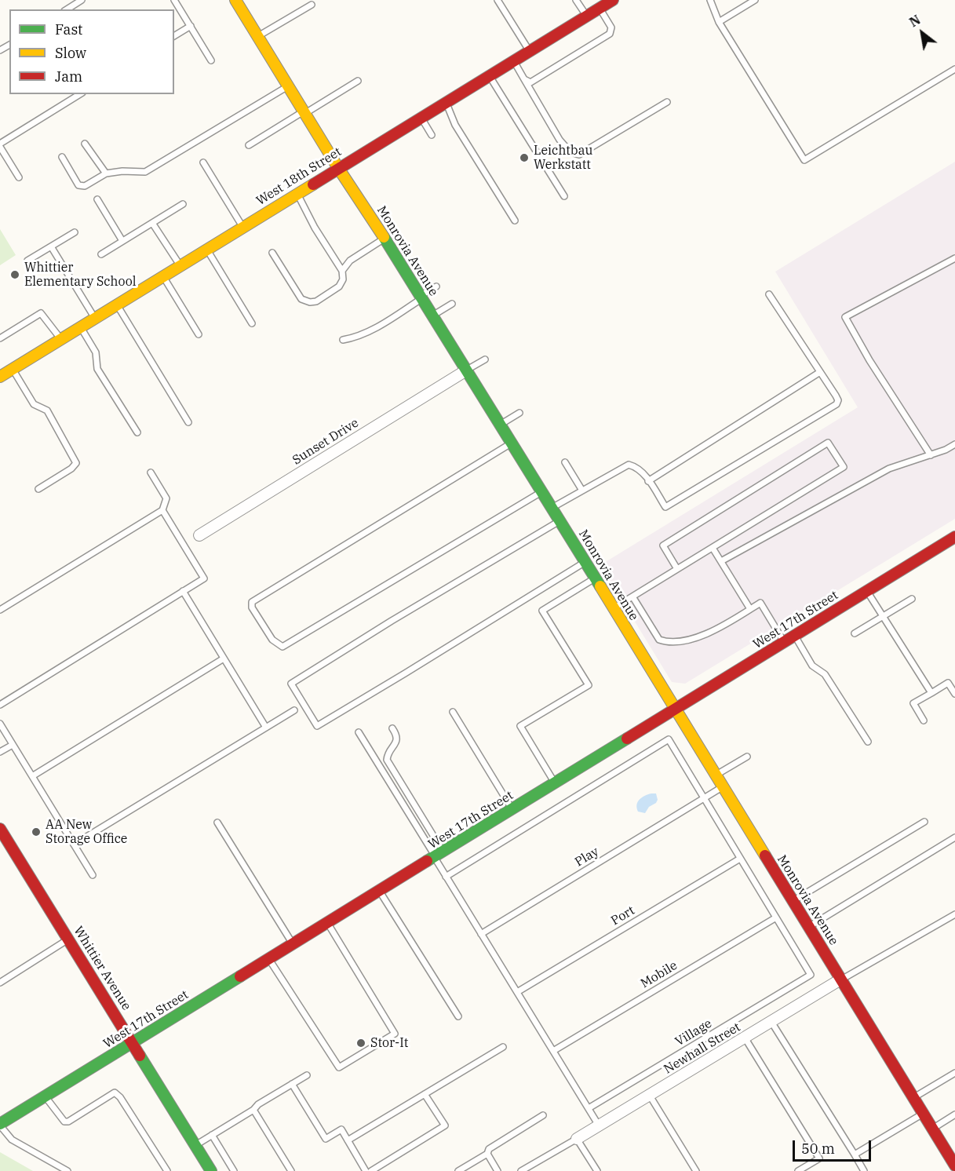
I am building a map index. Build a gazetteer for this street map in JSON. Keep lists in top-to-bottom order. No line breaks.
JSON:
{"streets":{"street":["West 18th Street","Monrovia Avenue","Sunset Drive","West 17th Street","Whittier Avenue","Newhall Street"],"lane":["Play","Port","Mobile","Village"]},"crossings":[["West 18th Street","Monrovia Avenue"],["Monrovia Avenue","Sunset Drive"],["Monrovia Avenue","West 17th Street"],["Monrovia Avenue","Play"],["Monrovia Avenue","Newhall Street"],["West 17th Street","Whittier Avenue"],["Mobile","Village"]],"places":["Leichtbau Werkstatt","Whittier Elementary School","AA New Storage Office","Stor-It"],"legend":["Fast","Slow","Jam"],"scale_bar":"50 m","north":"top left"}
